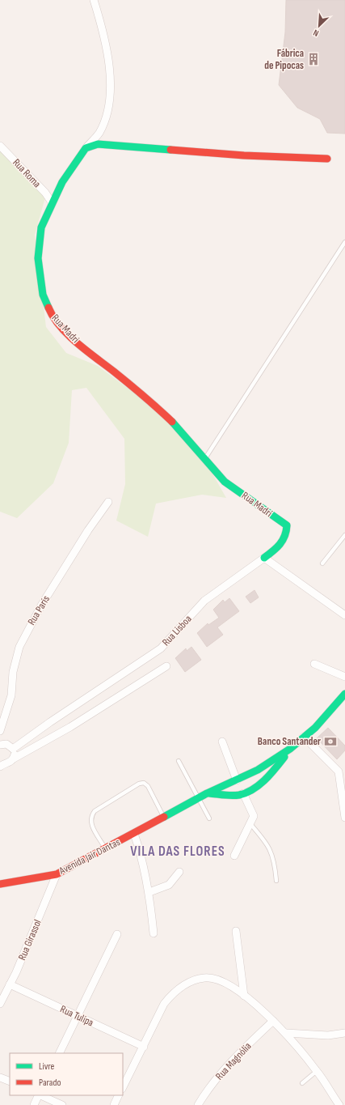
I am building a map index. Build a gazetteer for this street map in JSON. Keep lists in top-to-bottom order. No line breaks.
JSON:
{"streets":{"street":["Rua Roma","Rua Madri","Rua Paris","Rua Lisboa","Avenida Jair Dantas","Rua Girassol","Rua Tulipa","Rua Magnólia"]},"crossings":[["Rua Roma","Rua Madri"],["Rua Madri","Rua Lisboa"],["Avenida Jair Dantas","Rua Girassol"],["Rua Girassol","Rua Tulipa"]],"districts":["VILA DAS FLORES"],"places":{"building":["Fábrica de Pipocas"],"bank":["Banco Santander"]},"legend":["Livre","Parado"],"north":"bottom left"}
